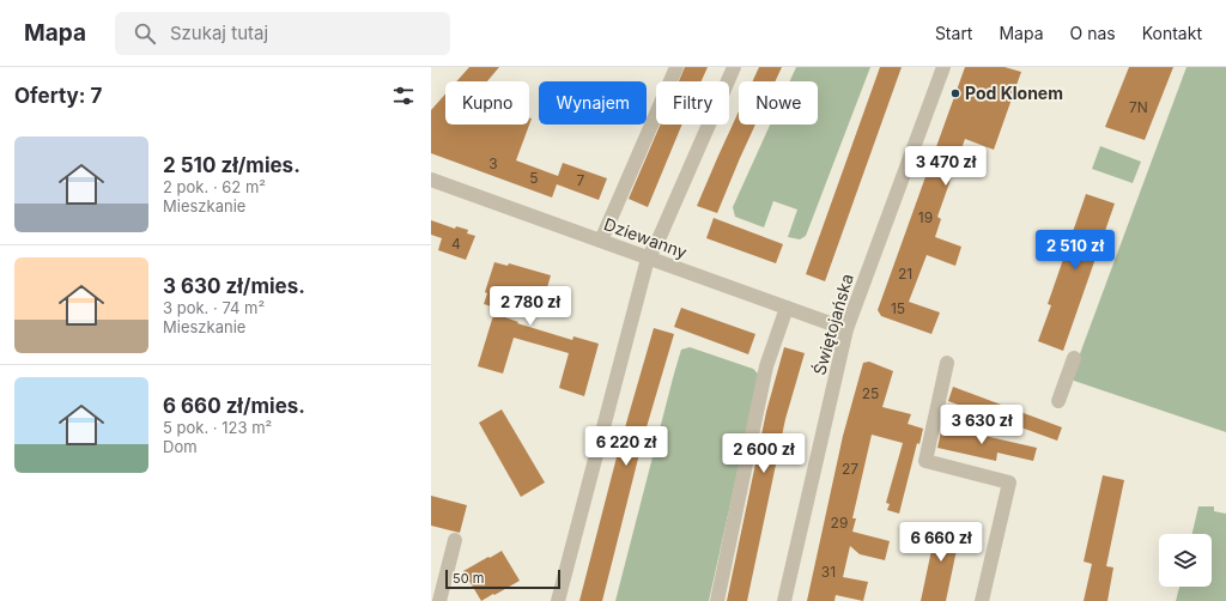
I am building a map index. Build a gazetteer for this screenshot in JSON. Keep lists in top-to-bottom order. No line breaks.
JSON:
{"streets":{"street":["Dziewanny","Świętojańska"]},"crossings":[["Dziewanny","Świętojańska"]],"places":["Pod Klonem"],"house_numbers":["7N","3","5","7","19","4","21","15","25","27","29","31"],"scale_bar":"50 m","page":{"header":"Mapa","search":"Szukaj tutaj","nav":["Start","Mapa","O nas","Kontakt"],"heading":"Oferty: 7","chip":["Kupno","Wynajem","Filtry","Nowe"],"list":[{"name":"2 510 zł/mies.","note":"2 pok. · 62 m² · Mieszkanie"},{"name":"3 630 zł/mies.","note":"3 pok. · 74 m² · Mieszkanie"},{"name":"6 660 zł/mies.","note":"5 pok. · 123 m² · Dom"}],"price":["3 470 zł","2 510 zł","2 780 zł","3 630 zł","6 220 zł","2 600 zł","6 660 zł"],"scale":"50 m"}}
